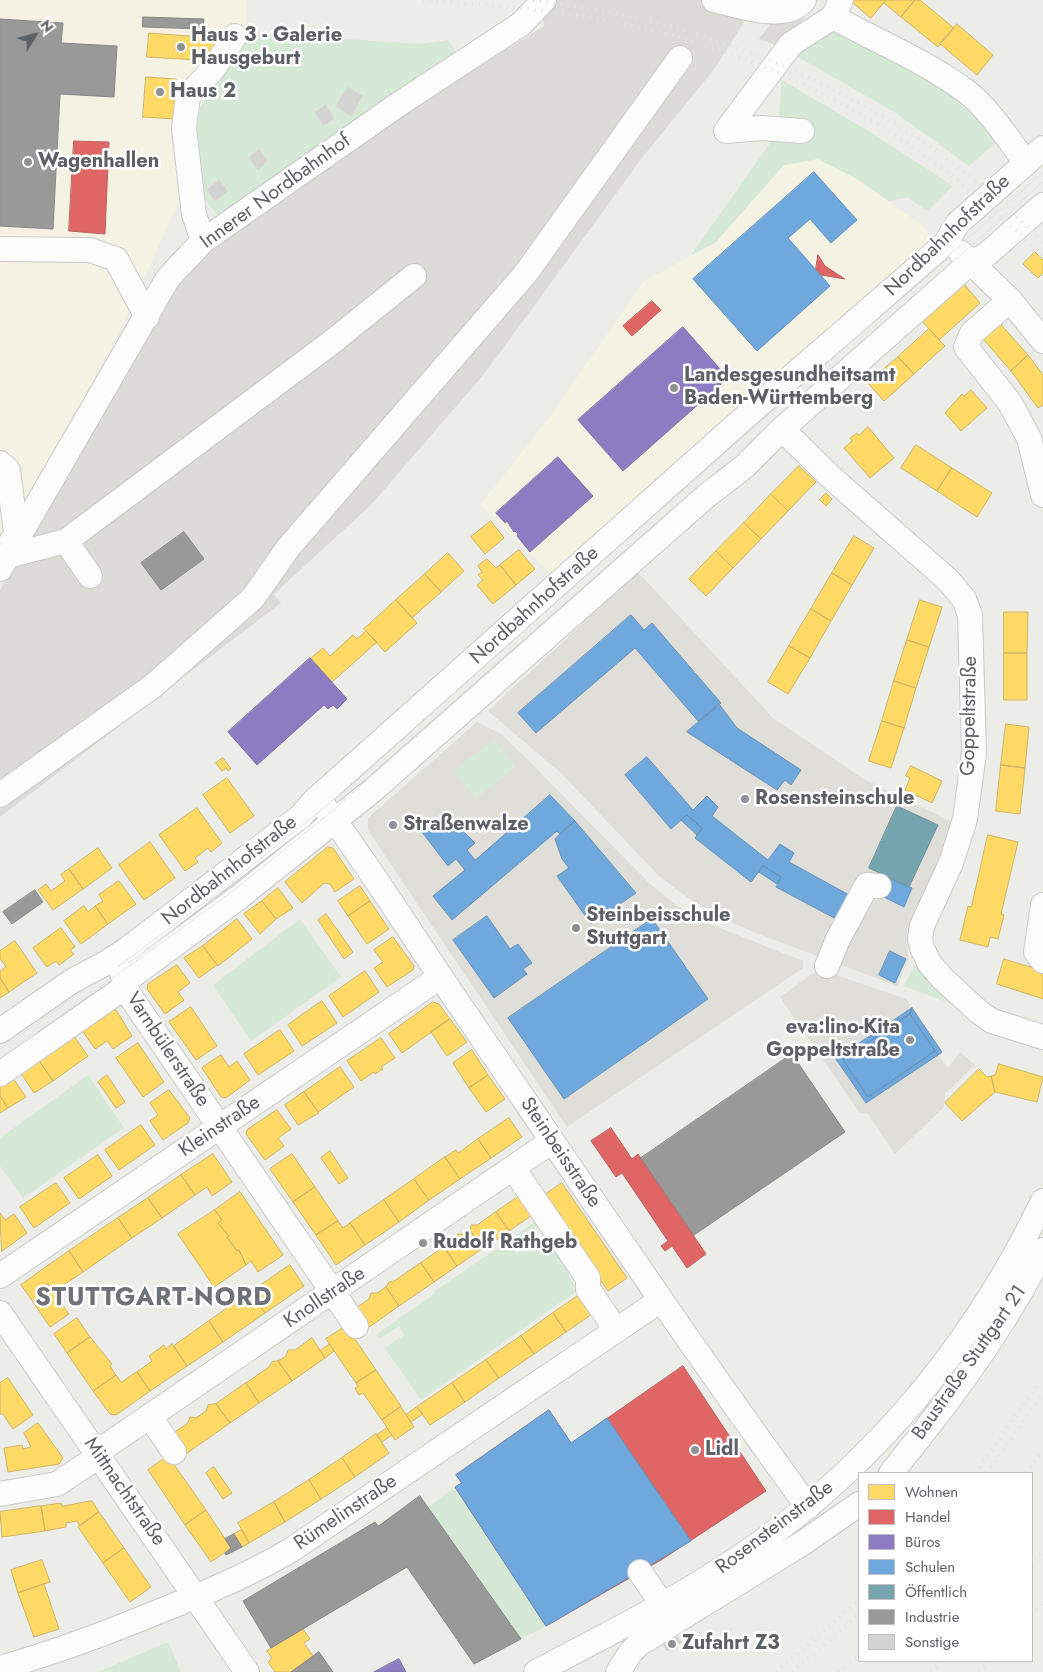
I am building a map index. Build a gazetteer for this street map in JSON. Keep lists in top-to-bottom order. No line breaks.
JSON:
{"streets":{"street":["Innerer Nordbahnhof","Nordbahnhofstraße","Goppeltstraße","Varnbülerstraße","Kleinstraße","Steinbeisstraße","Knollstraße","Baustraße Stuttgart 21","Mittnachtstraße","Rümelinstraße","Rosensteinstraße"]},"crossings":[["Nordbahnhofstraße","Goppeltstraße"],["Nordbahnhofstraße","Varnbülerstraße"],["Nordbahnhofstraße","Steinbeisstraße"],["Varnbülerstraße","Kleinstraße"],["Varnbülerstraße","Knollstraße"],["Kleinstraße","Steinbeisstraße"],["Steinbeisstraße","Knollstraße"],["Steinbeisstraße","Rümelinstraße"],["Steinbeisstraße","Rosensteinstraße"],["Knollstraße","Mittnachtstraße"],["Mittnachtstraße","Rümelinstraße"]],"districts":["STUTTGART-NORD"],"places":["Haus 3 - Galerie Hausgeburt","Haus 2","Wagenhallen","Landesgesundheitsamt Baden-Württemberg","Rosensteinschule","Straßenwalze","Steinbeisschule Stuttgart","eva:lino-Kita Goppeltstraße","Rudolf Rathgeb","Lidl","Zufahrt Z3"],"legend":["Wohnen","Handel","Büros","Schulen","Öffentlich","Industrie","Sonstige"],"north":"top right"}
